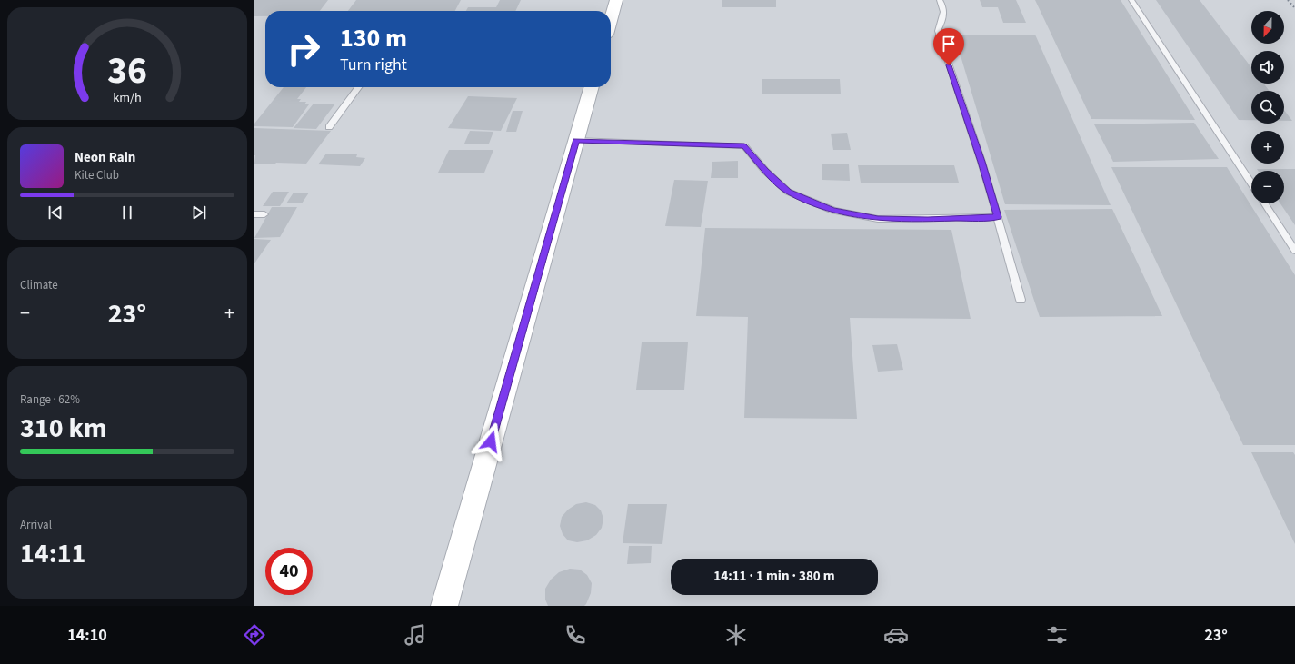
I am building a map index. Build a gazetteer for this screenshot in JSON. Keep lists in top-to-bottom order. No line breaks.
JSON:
{"north":"bottom","page":{"map_buttons":["+","−"],"turn":["130 m","Turn right"],"song":["Neon Rain","Kite Club"],"tile":["Climate",["Range · 62%","310 km"],["Arrival","14:11"]],"heat":["−","23°","+"],"limit":"40","trip":"14:11 · 1 min · 380 m","tabs":["14:10","23°"],"gauge":["36","km/h"]}}
